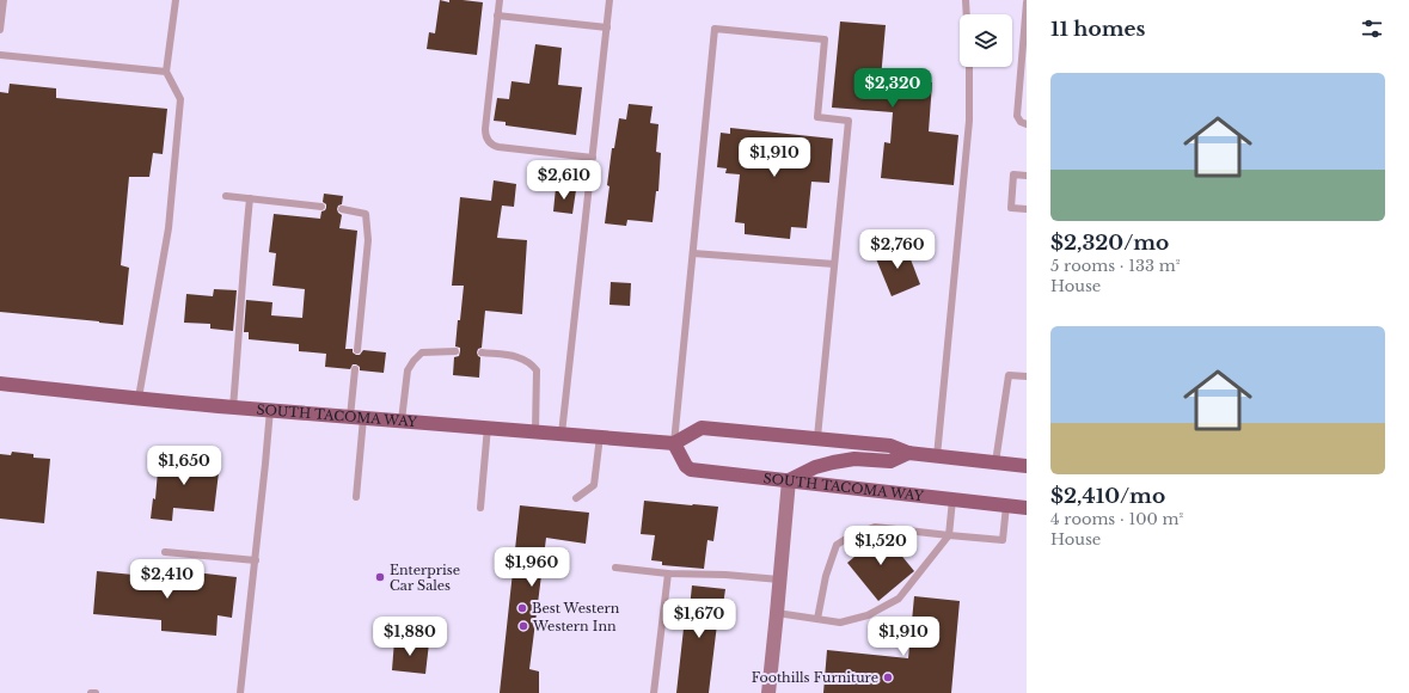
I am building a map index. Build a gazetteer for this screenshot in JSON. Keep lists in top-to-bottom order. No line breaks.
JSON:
{"streets":{"main road":["SOUTH TACOMA WAY"]},"places":["Enterprise Car Sales","Best Western","Western Inn","Foothills Furniture"],"page":{"heading":"11 homes","list":[{"name":"$2,320/mo","note":"5 rooms · 133 m² · House"},{"name":"$2,410/mo","note":"4 rooms · 100 m² · House"}],"price":["$2,320","$1,910","$2,610","$2,760","$1,650","$1,520","$1,960","$2,410","$1,670","$1,880","$1,910"]}}
